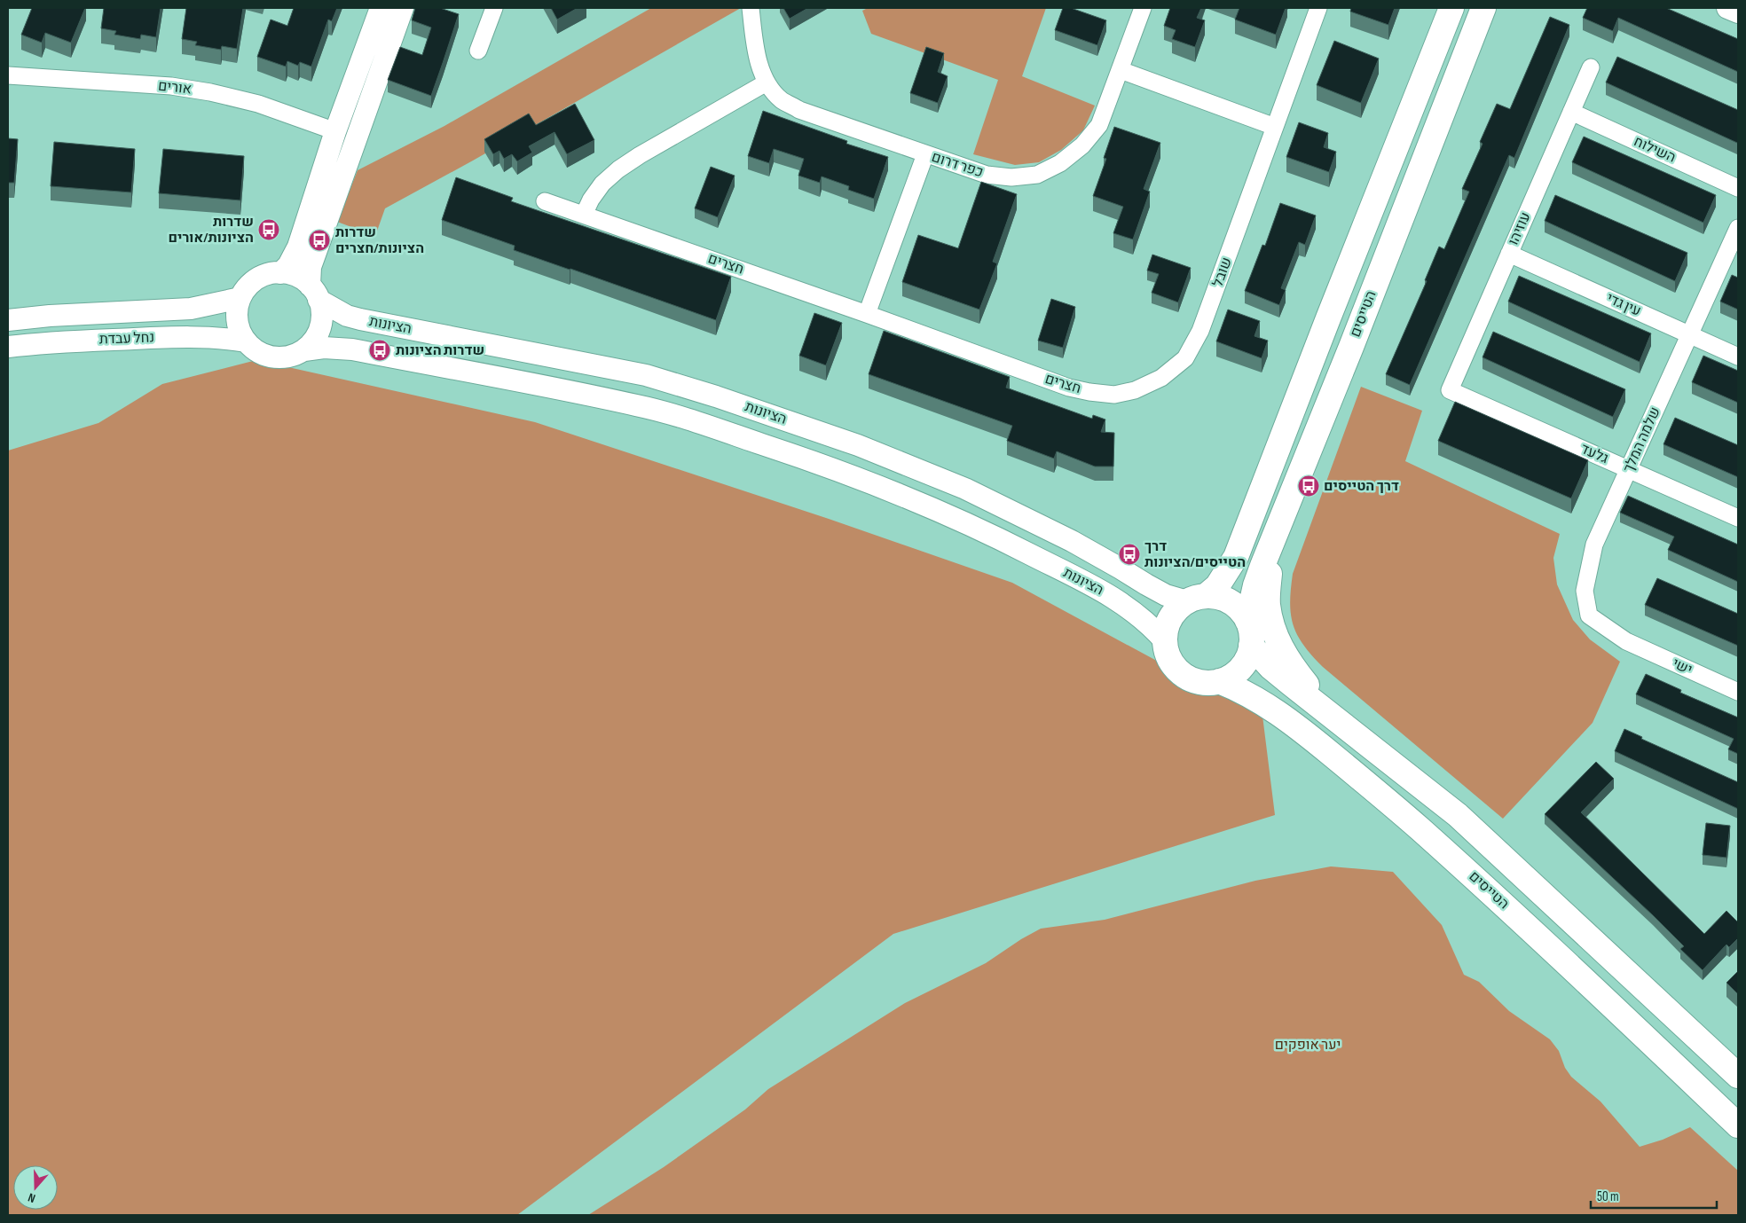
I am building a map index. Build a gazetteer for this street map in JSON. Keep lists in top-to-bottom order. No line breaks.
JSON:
{"streets":{"main road":["הטייסים"],"street":["אורים","השילוח","כפר דרום","עוזיהו","חצרים","שובל","עין גדי","הציונות","נחל עבדת","שלמה המלך","גלעד","ישי"]},"crossings":[["השילוח","עוזיהו"],["עוזיהו","עין גדי"],["עוזיהו","גלעד"],["חצרים","שובל"],["עין גדי","שלמה המלך"],["הטייסים","הציונות"],["הציונות","נחל עבדת"],["שלמה המלך","גלעד"],["שלמה המלך","ישי"]],"parks":["יער אופקים"],"places":{"bus stop":["שדרות הציונות/אורים","שדרות הציונות/חצרים","שדרות הציונות","דרך הטייסים","דרך הטייסים/הציונות"]},"scale_bar":"50 m","north":"bottom"}
